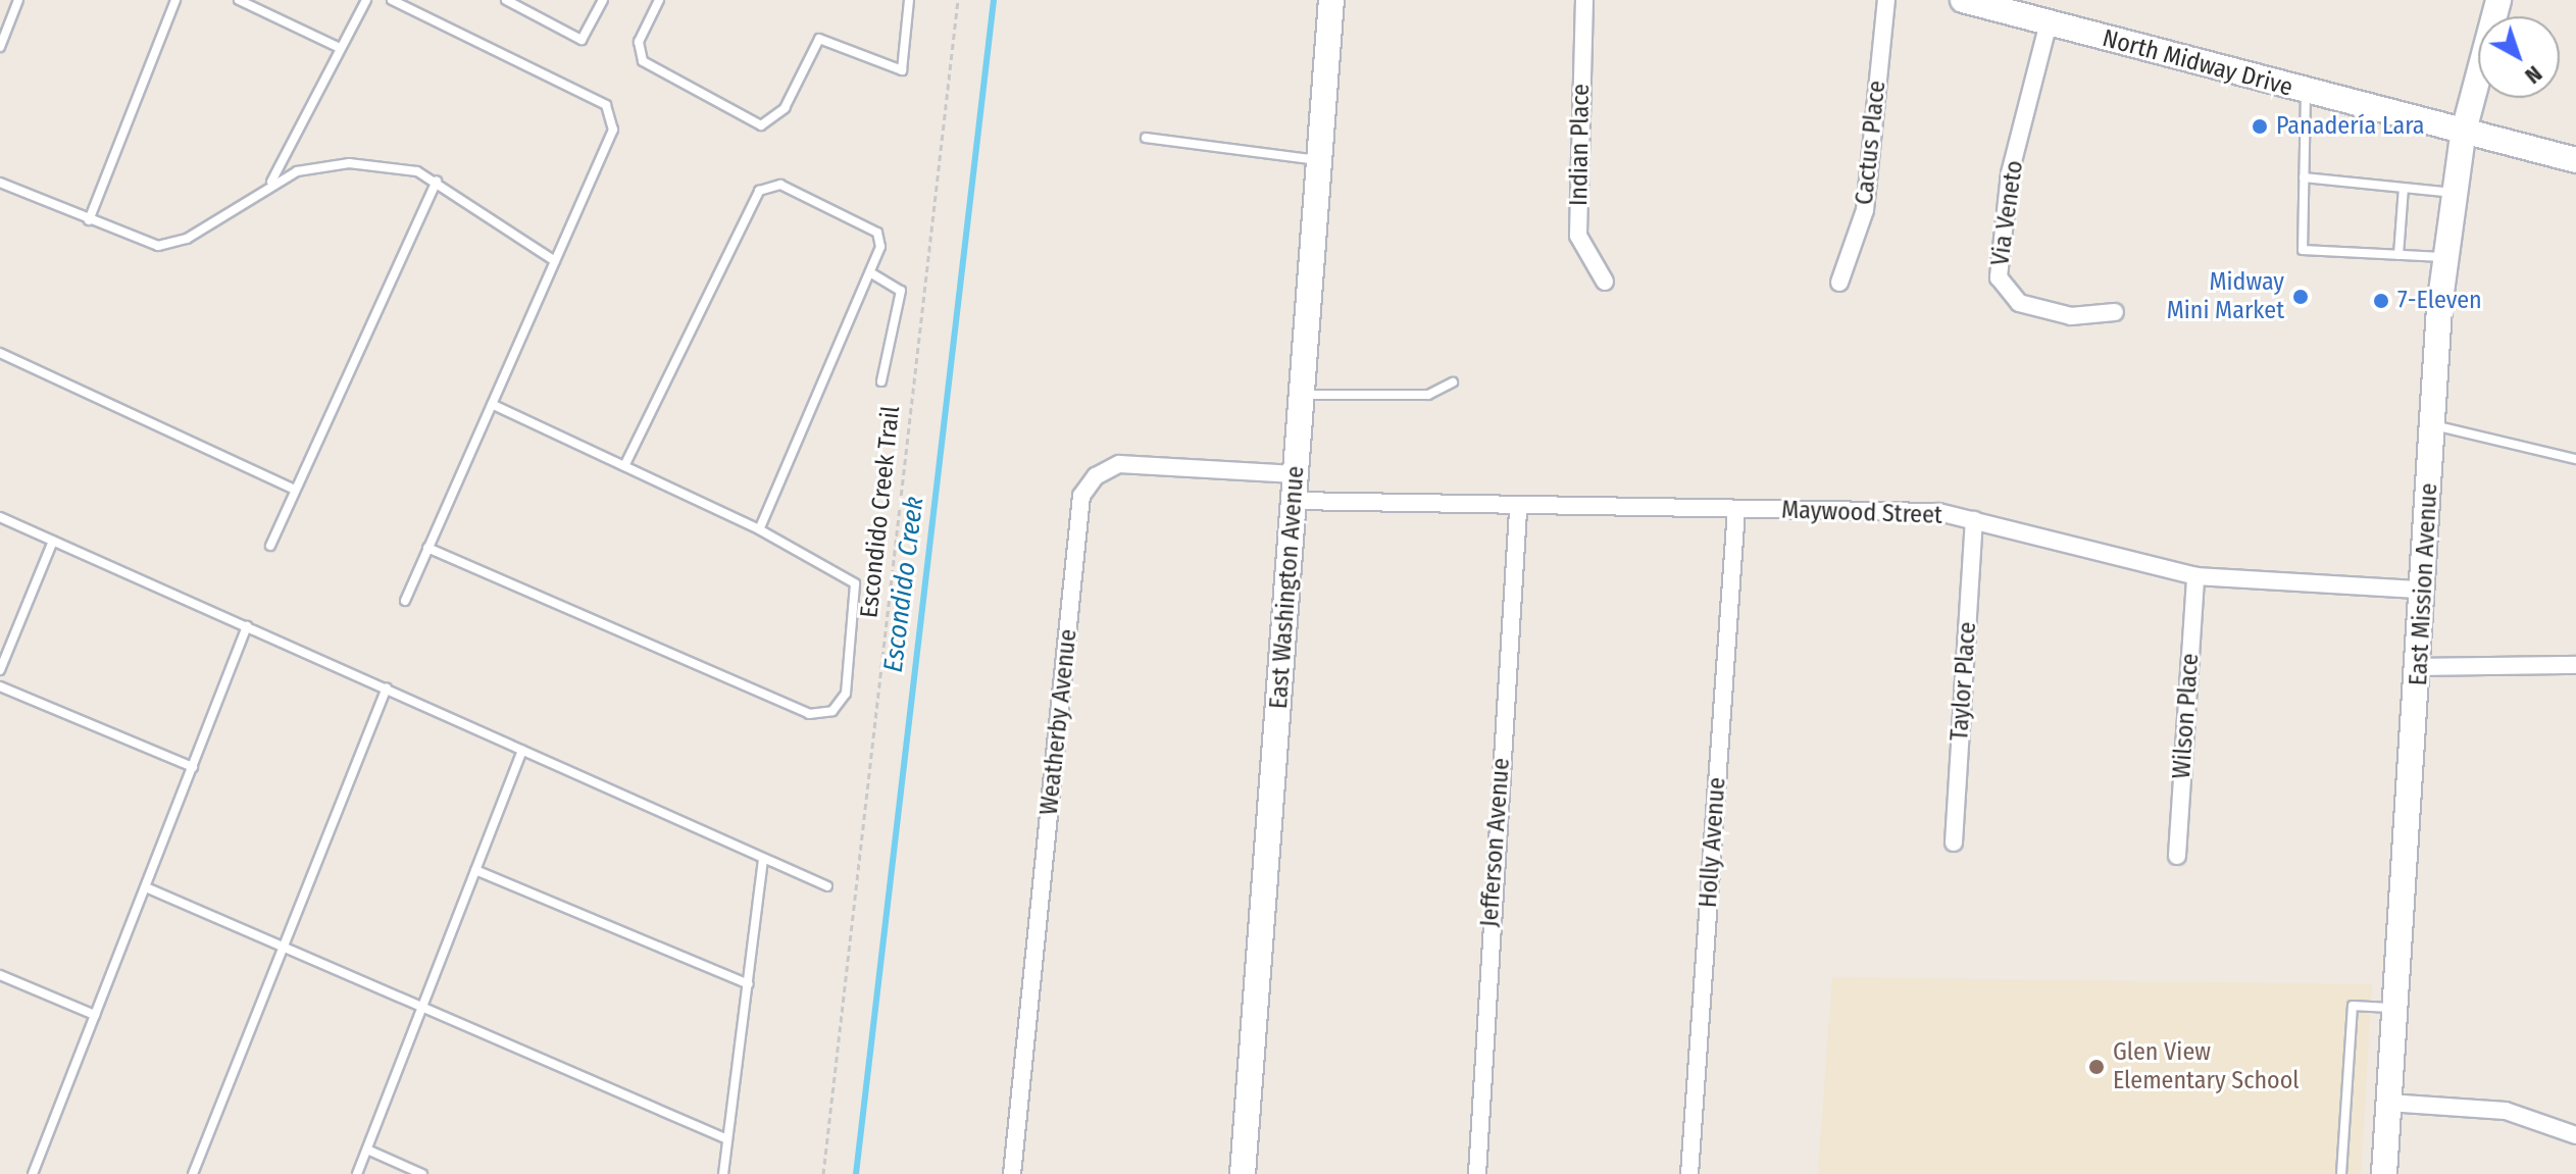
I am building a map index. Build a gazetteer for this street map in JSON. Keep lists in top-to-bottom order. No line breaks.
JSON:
{"streets":{"main road":["North Midway Drive","East Mission Avenue","East Washington Avenue"],"street":["Cactus Place","Indian Place","Via Veneto","Maywood Street","Taylor Place","Wilson Place","Weatherby Avenue","Jefferson Avenue","Holly Avenue"],"path":["Escondido Creek Trail"]},"crossings":[["North Midway Drive","Via Veneto"],["North Midway Drive","East Mission Avenue"],["Maywood Street","East Mission Avenue"],["Maywood Street","East Washington Avenue"],["Maywood Street","Taylor Place"],["Maywood Street","Wilson Place"],["Maywood Street","Jefferson Avenue"],["Maywood Street","Holly Avenue"],["East Washington Avenue","Weatherby Avenue"]],"water":["Escondido Creek"],"places":["Panadería Lara","Midway Mini Market","7-Eleven","Glen View Elementary School"],"north":"bottom right"}
